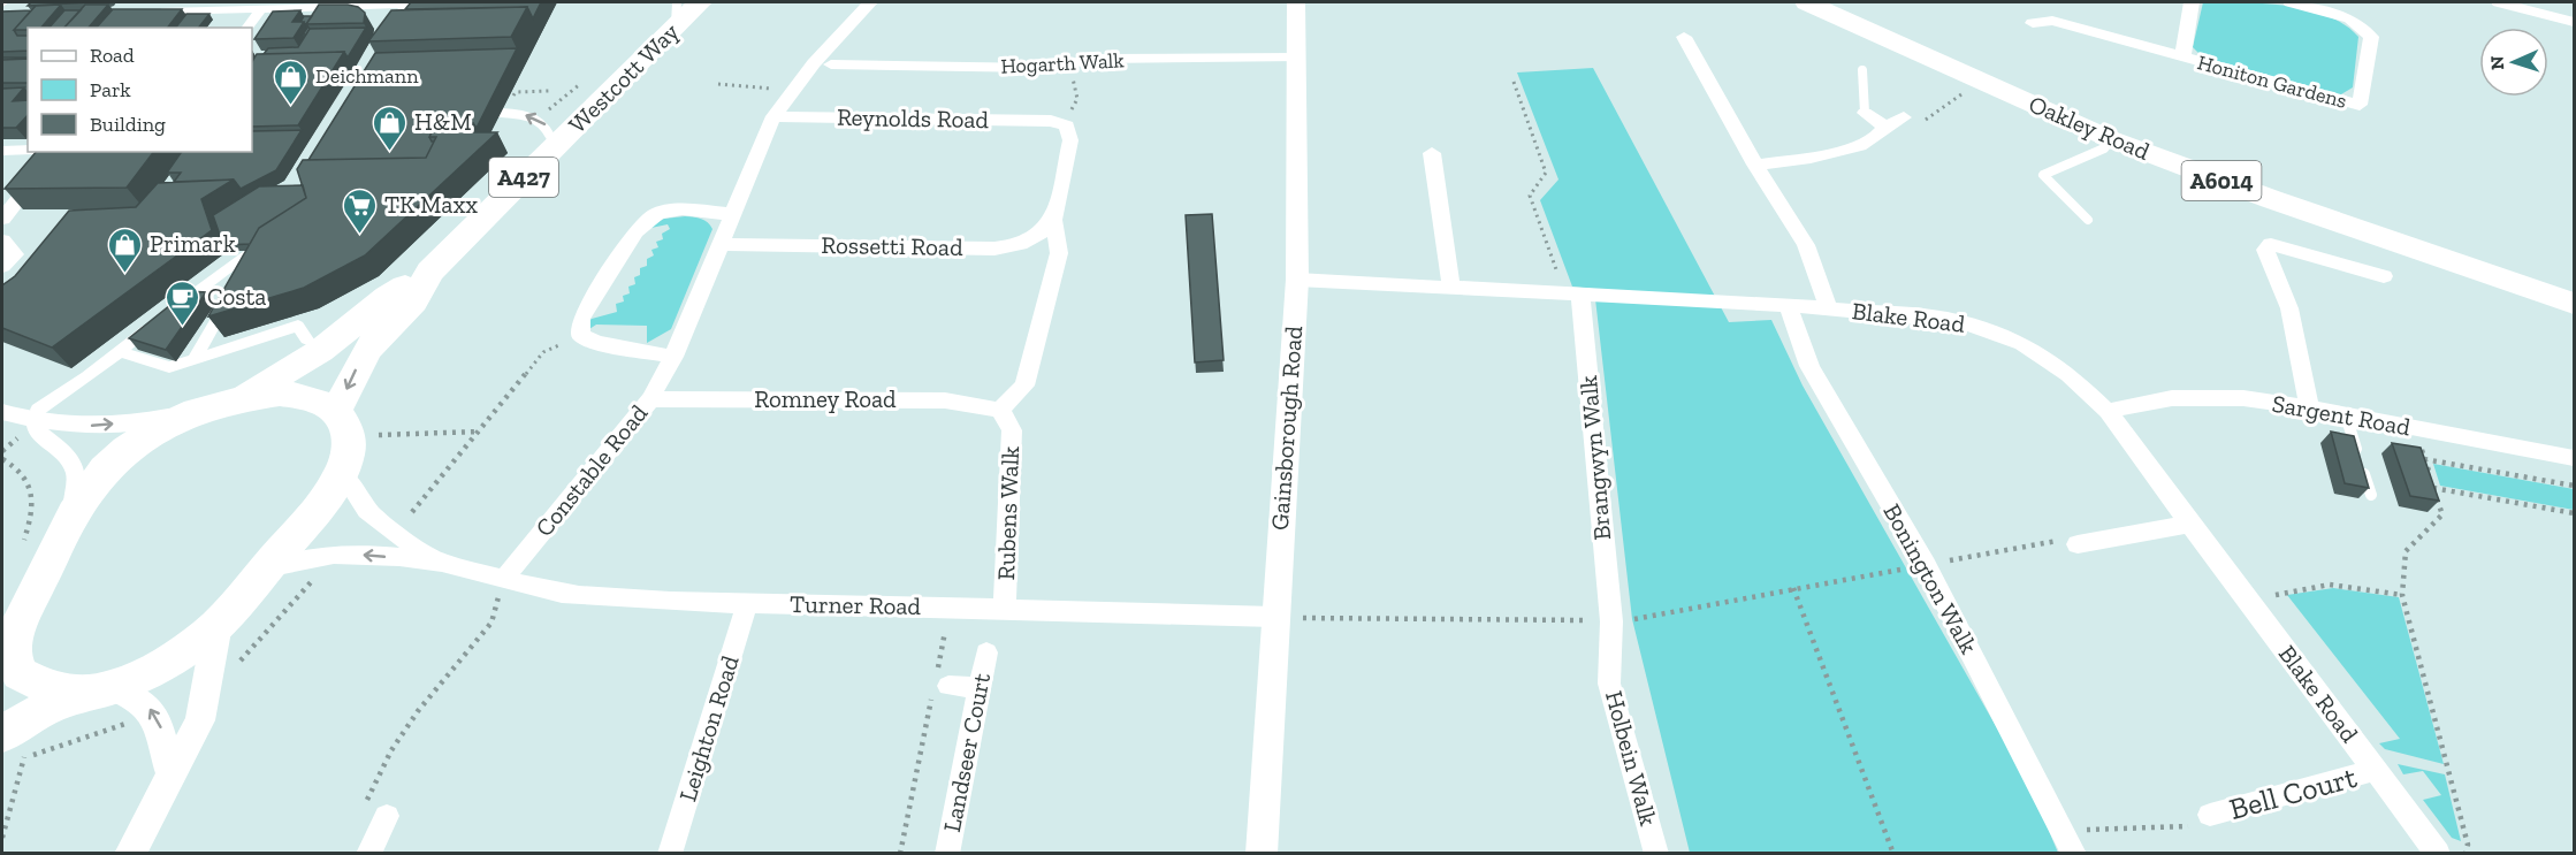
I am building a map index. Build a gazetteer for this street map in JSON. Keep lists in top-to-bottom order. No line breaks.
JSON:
{"streets":{"highway":["Westcott Way","A427"],"main road":["Oakley Road","A6014"],"street":["Hogarth Walk","Honiton Gardens","Reynolds Road","Rossetti Road","Blake Road","Romney Road","Sargent Road","Gainsborough Road","Brangwyn Walk","Constable Road","Rubens Walk","Bonington Walk","Turner Road","Leighton Road","Landseer Court","Holbein Walk","Bell Court"]},"crossings":[["Hogarth Walk","Gainsborough Road"],["Reynolds Road","Constable Road"],["Reynolds Road","Rubens Walk"],["Rossetti Road","Constable Road"],["Rossetti Road","Rubens Walk"],["Blake Road","Sargent Road"],["Blake Road","Gainsborough Road"],["Blake Road","Brangwyn Walk"],["Blake Road","Bonington Walk"],["Blake Road","Bell Court"],["Romney Road","Constable Road"],["Romney Road","Rubens Walk"],["Gainsborough Road","Turner Road"],["Brangwyn Walk","Holbein Walk"],["Constable Road","Turner Road"],["Rubens Walk","Turner Road"],["Turner Road","Leighton Road"]],"places":{"shop":["Deichmann","H&M","Primark"],"supermarket":["TK Maxx"],"cafe":["Costa"]},"legend":["Road","Park","Building"],"north":"left"}
